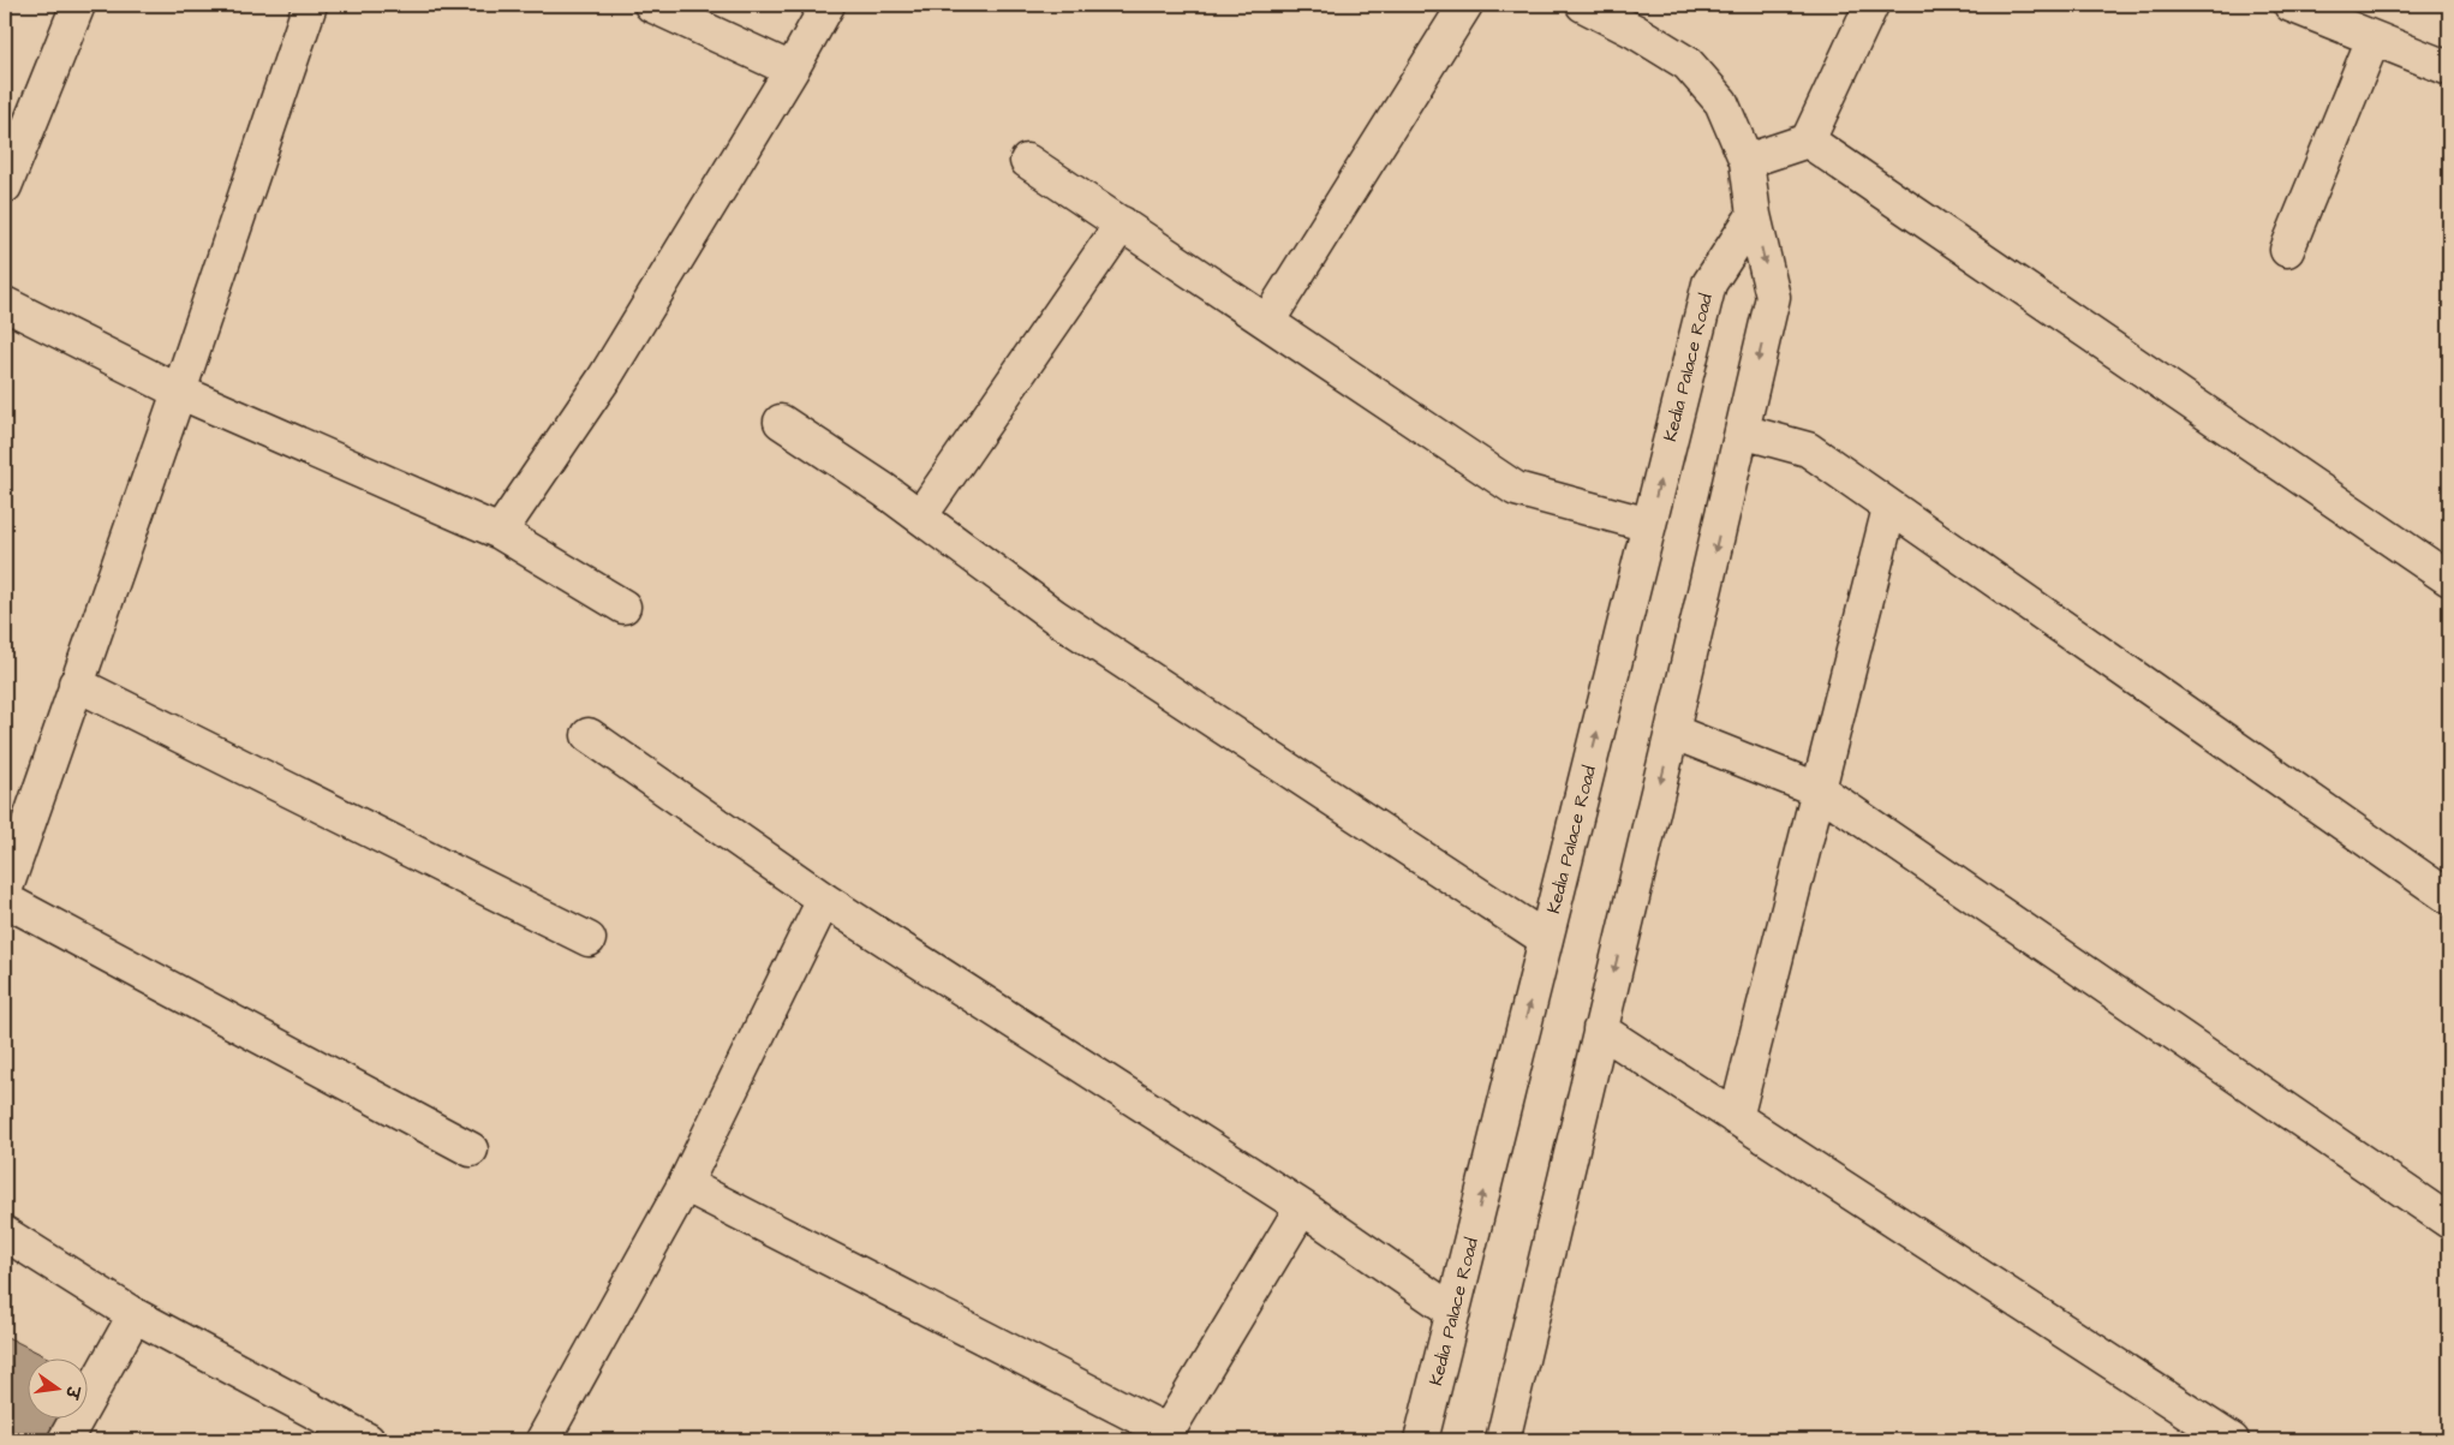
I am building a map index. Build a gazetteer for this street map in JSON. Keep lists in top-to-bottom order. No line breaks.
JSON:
{"streets":{"street":["Kedia Palace Road"]},"north":"right"}
